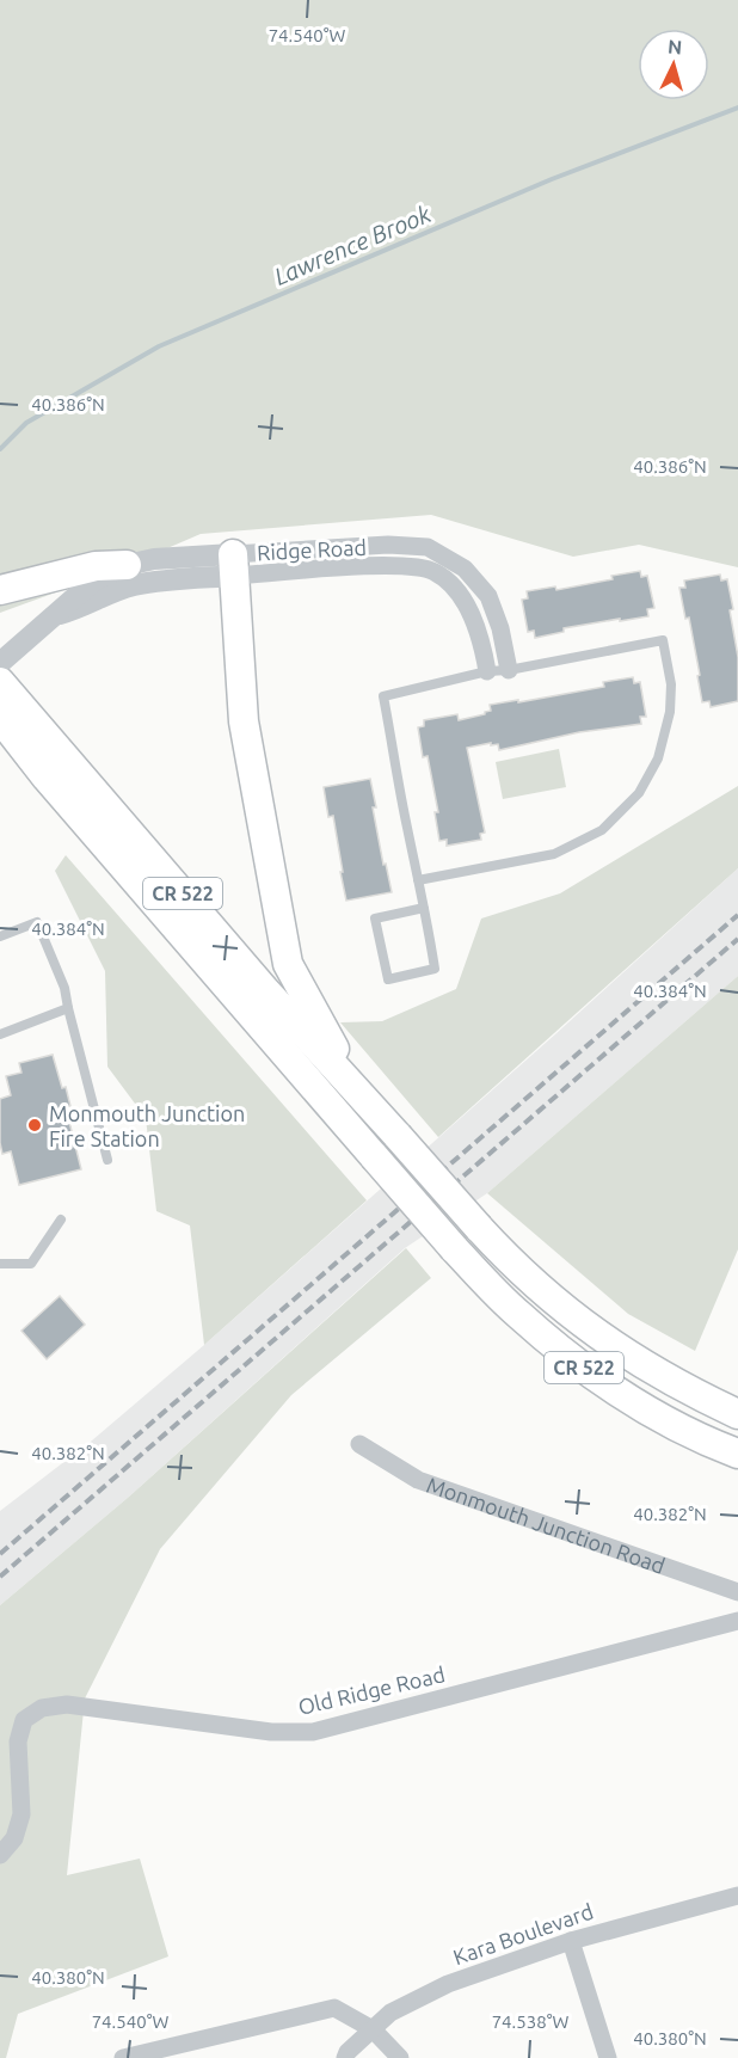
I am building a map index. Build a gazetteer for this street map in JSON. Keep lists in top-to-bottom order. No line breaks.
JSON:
{"streets":{"main road":["CR 522"],"street":["Ridge Road","Monmouth Junction Road","Old Ridge Road","Kara Boulevard"]},"water":["Lawrence Brook"],"places":["Monmouth Junction Fire Station"],"north":"top","coordinates":["74.540°W","40.386°N","40.384°N","40.382°N","40.380°N","74.538°W"]}
